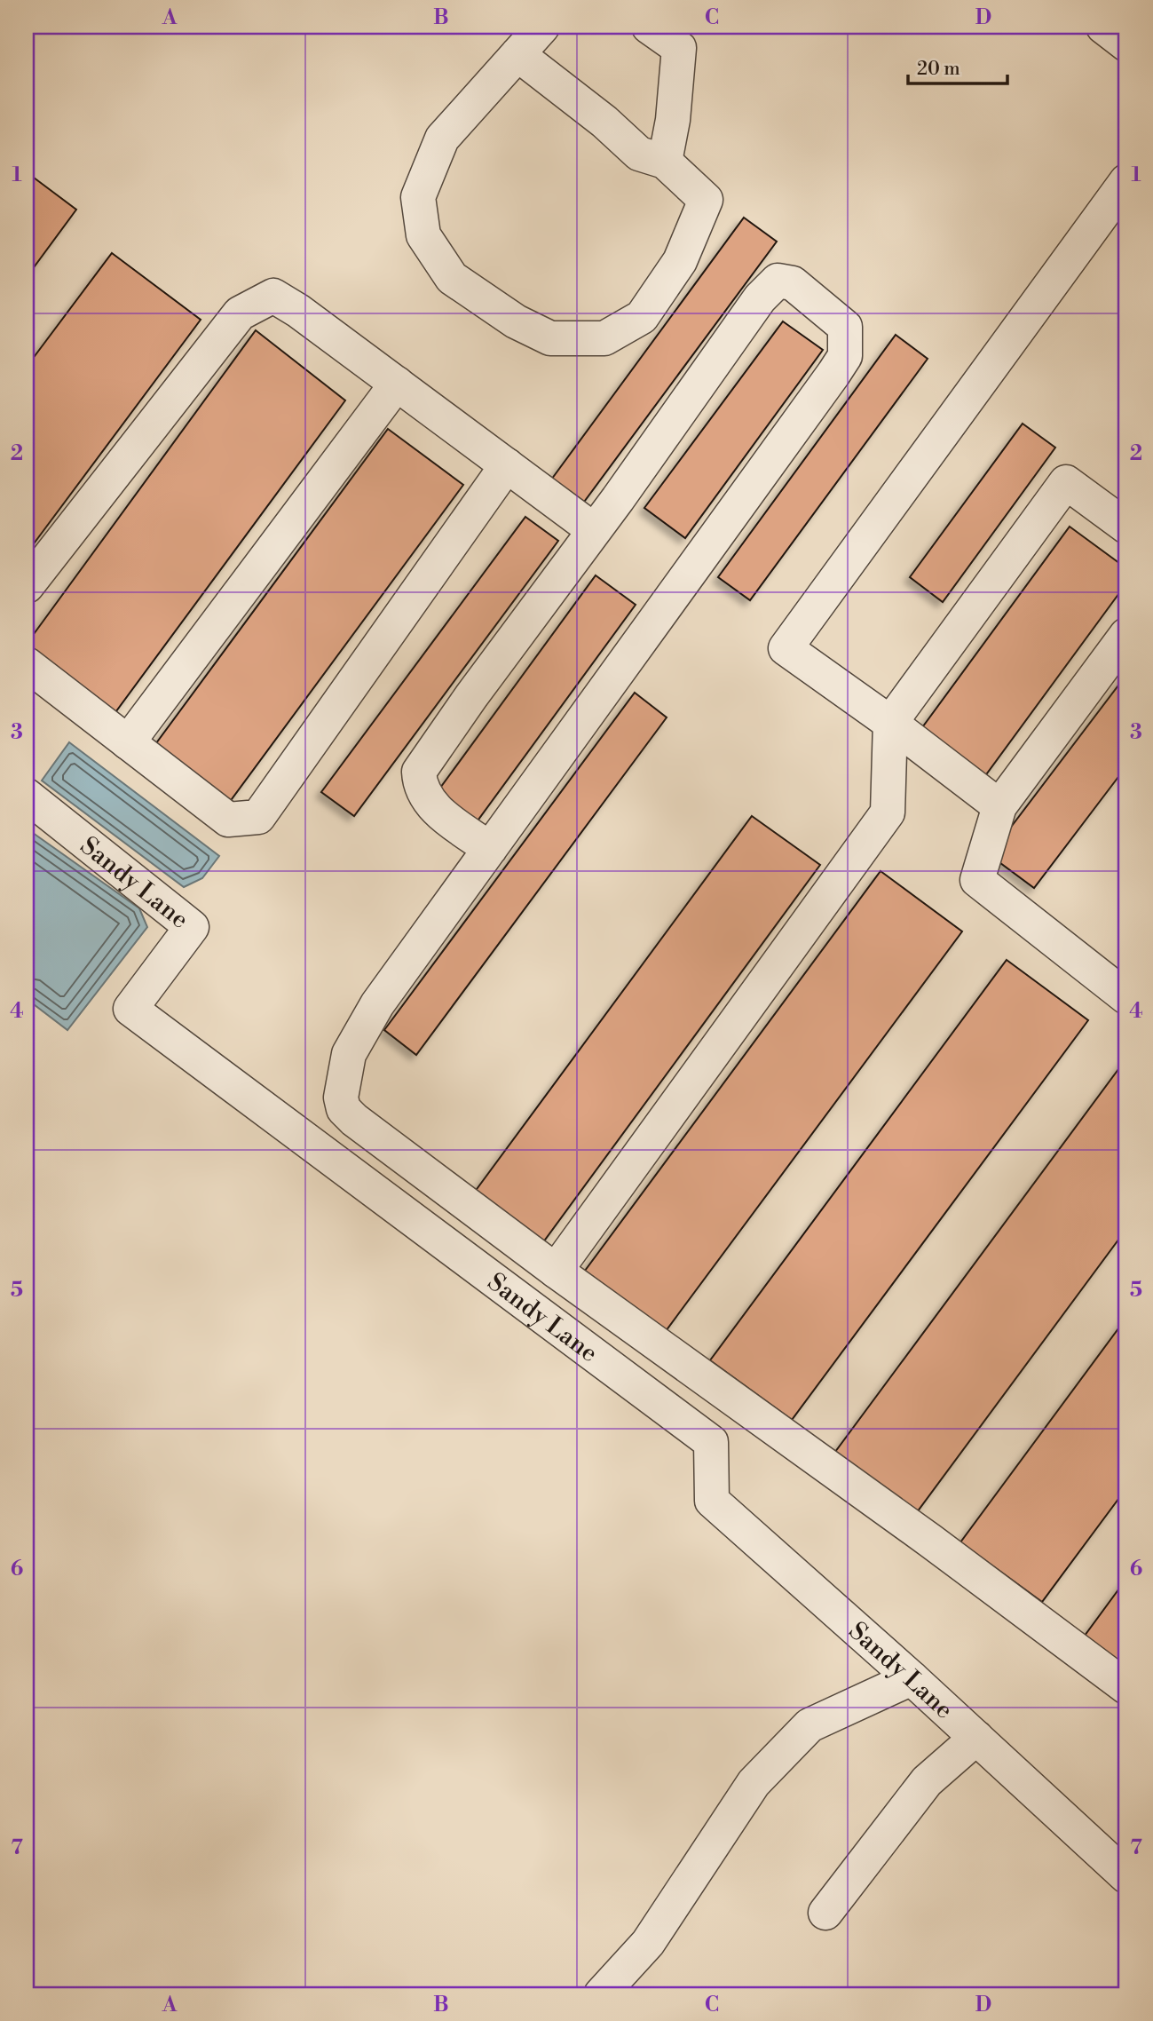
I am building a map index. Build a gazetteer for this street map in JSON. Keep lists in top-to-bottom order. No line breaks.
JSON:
{"streets":{"street":["Sandy Lane"]},"scale_bar":"20 m","grid":{"columns":["A","B","C","D"],"rows":["1","2","3","4","5","6","7"]}}
